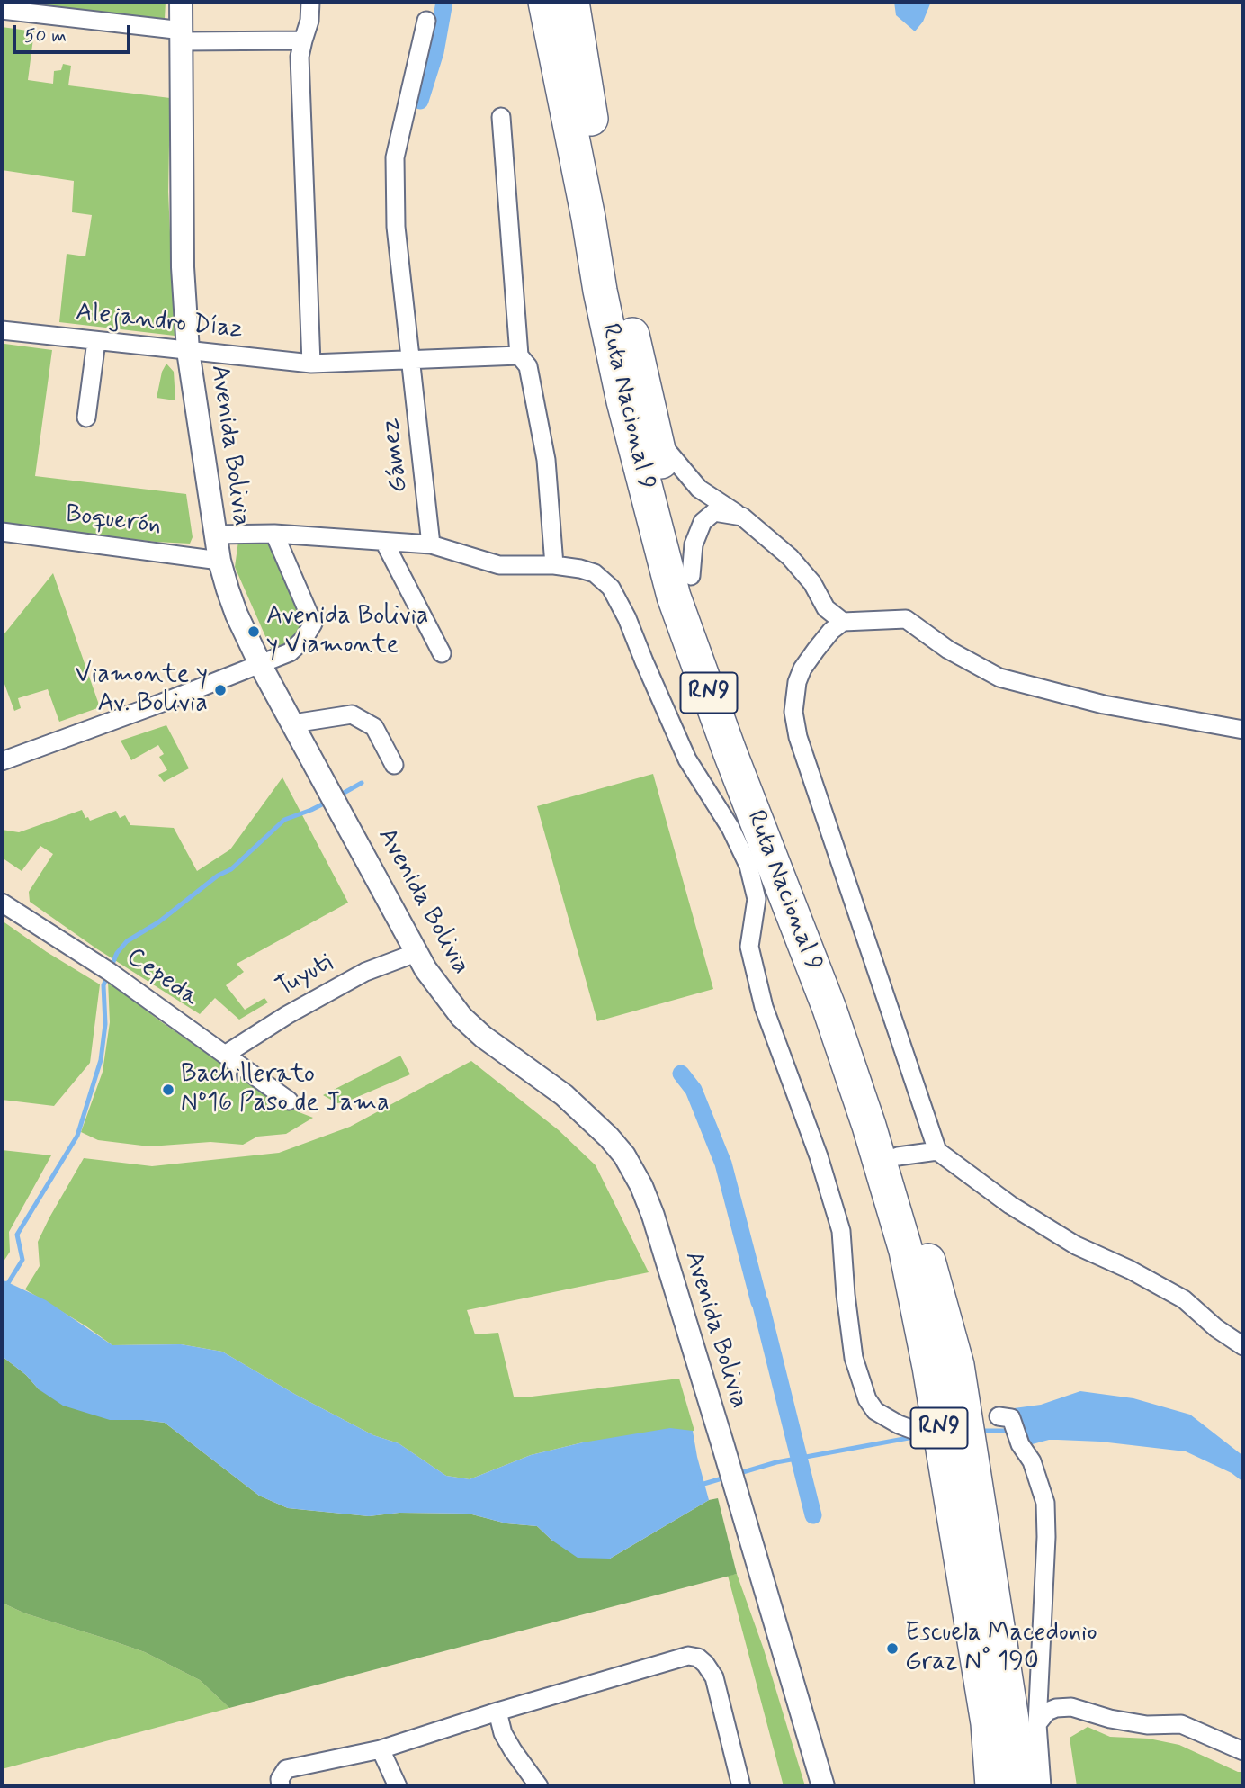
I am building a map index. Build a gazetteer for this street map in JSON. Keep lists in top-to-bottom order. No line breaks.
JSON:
{"streets":{"highway":["Ruta Nacional 9","RN9"],"street":["Alejandro Díaz","Avenida Bolivia","Gámez","Boquerón","Tuyuti","Cepeda"]},"crossings":[["Alejandro Díaz","Avenida Bolivia"],["Alejandro Díaz","Gámez"],["Avenida Bolivia","Boquerón"],["Avenida Bolivia","Tuyuti"],["Tuyuti","Cepeda"]],"places":["Avenida Bolivia y Viamonte","Viamonte y Av. Bolivia","Bachillerato Nº16 Paso de Jama","Escuela Macedonio Graz N° 190"],"scale_bar":"50 m"}
